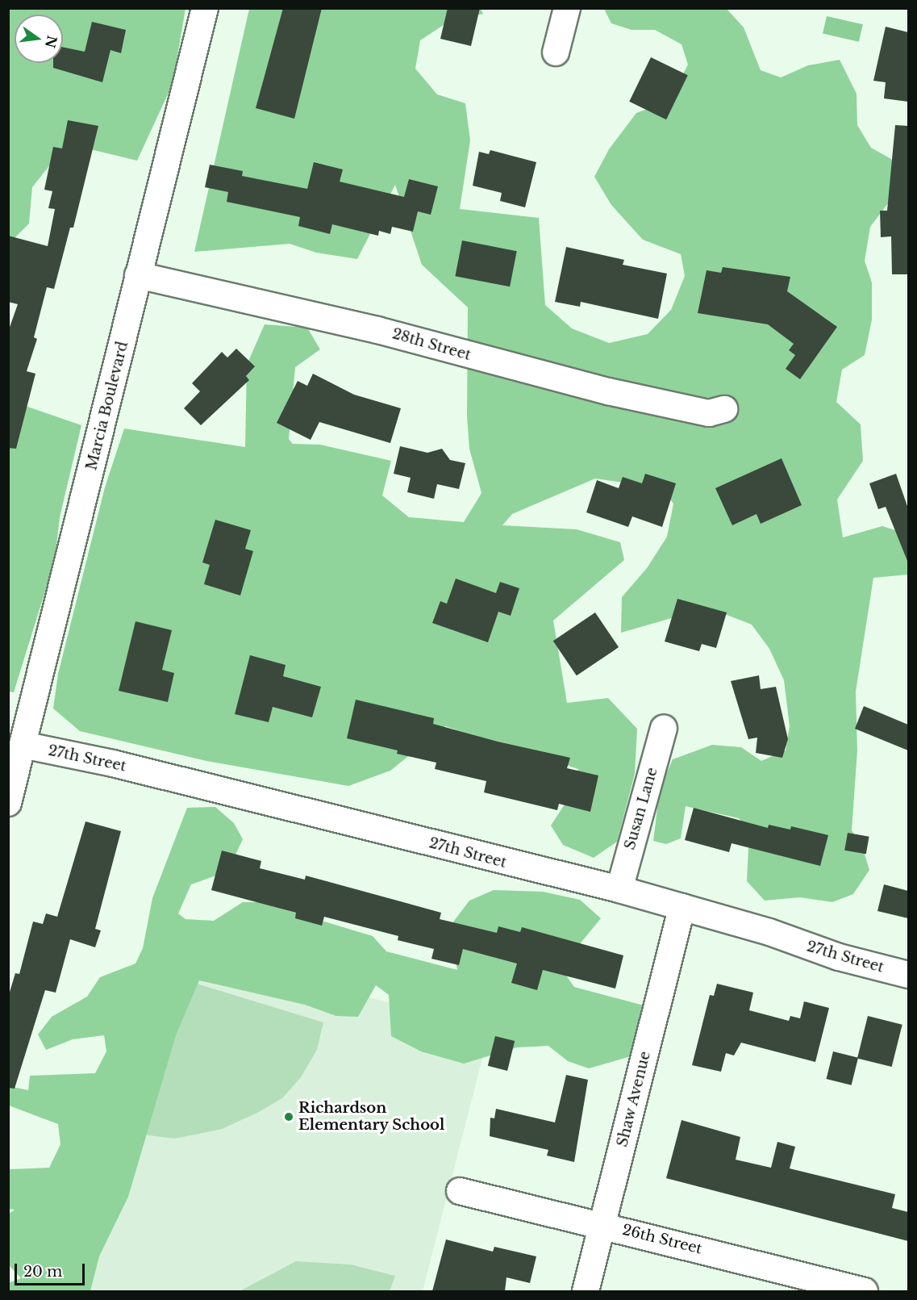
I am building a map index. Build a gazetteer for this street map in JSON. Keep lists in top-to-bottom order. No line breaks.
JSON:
{"streets":{"street":["28th Street","Marcia Boulevard","27th Street","Susan Lane","Shaw Avenue","26th Street"]},"crossings":[["28th Street","Marcia Boulevard"],["Marcia Boulevard","27th Street"],["27th Street","Susan Lane"],["27th Street","Shaw Avenue"],["Shaw Avenue","26th Street"]],"places":["Richardson Elementary School"],"scale_bar":"20 m","north":"right"}
